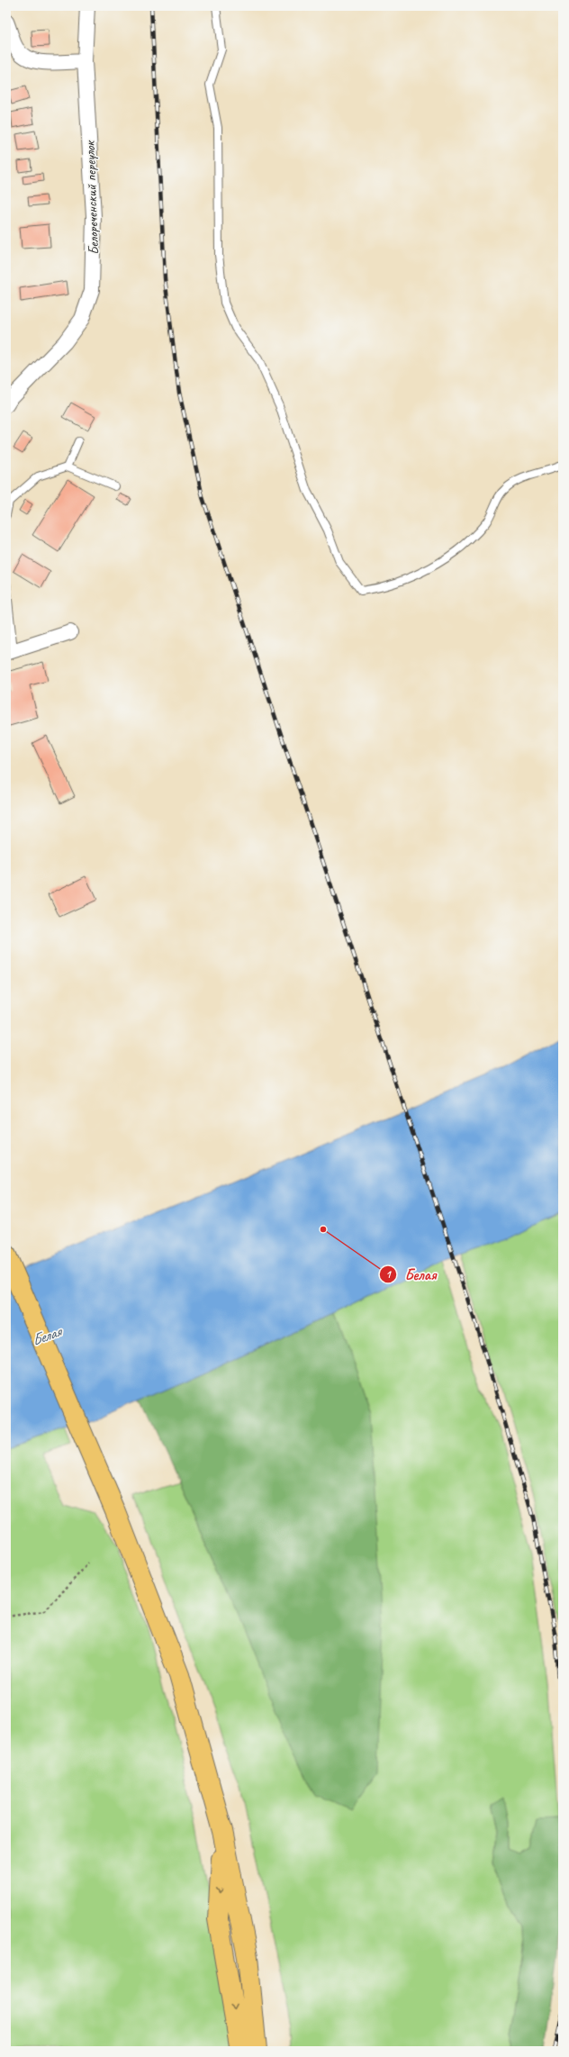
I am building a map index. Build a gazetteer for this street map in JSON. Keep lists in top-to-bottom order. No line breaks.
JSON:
{"streets":{"street":["Белореченский переулок"]},"water":["Белая"],"places":["Белая"]}
